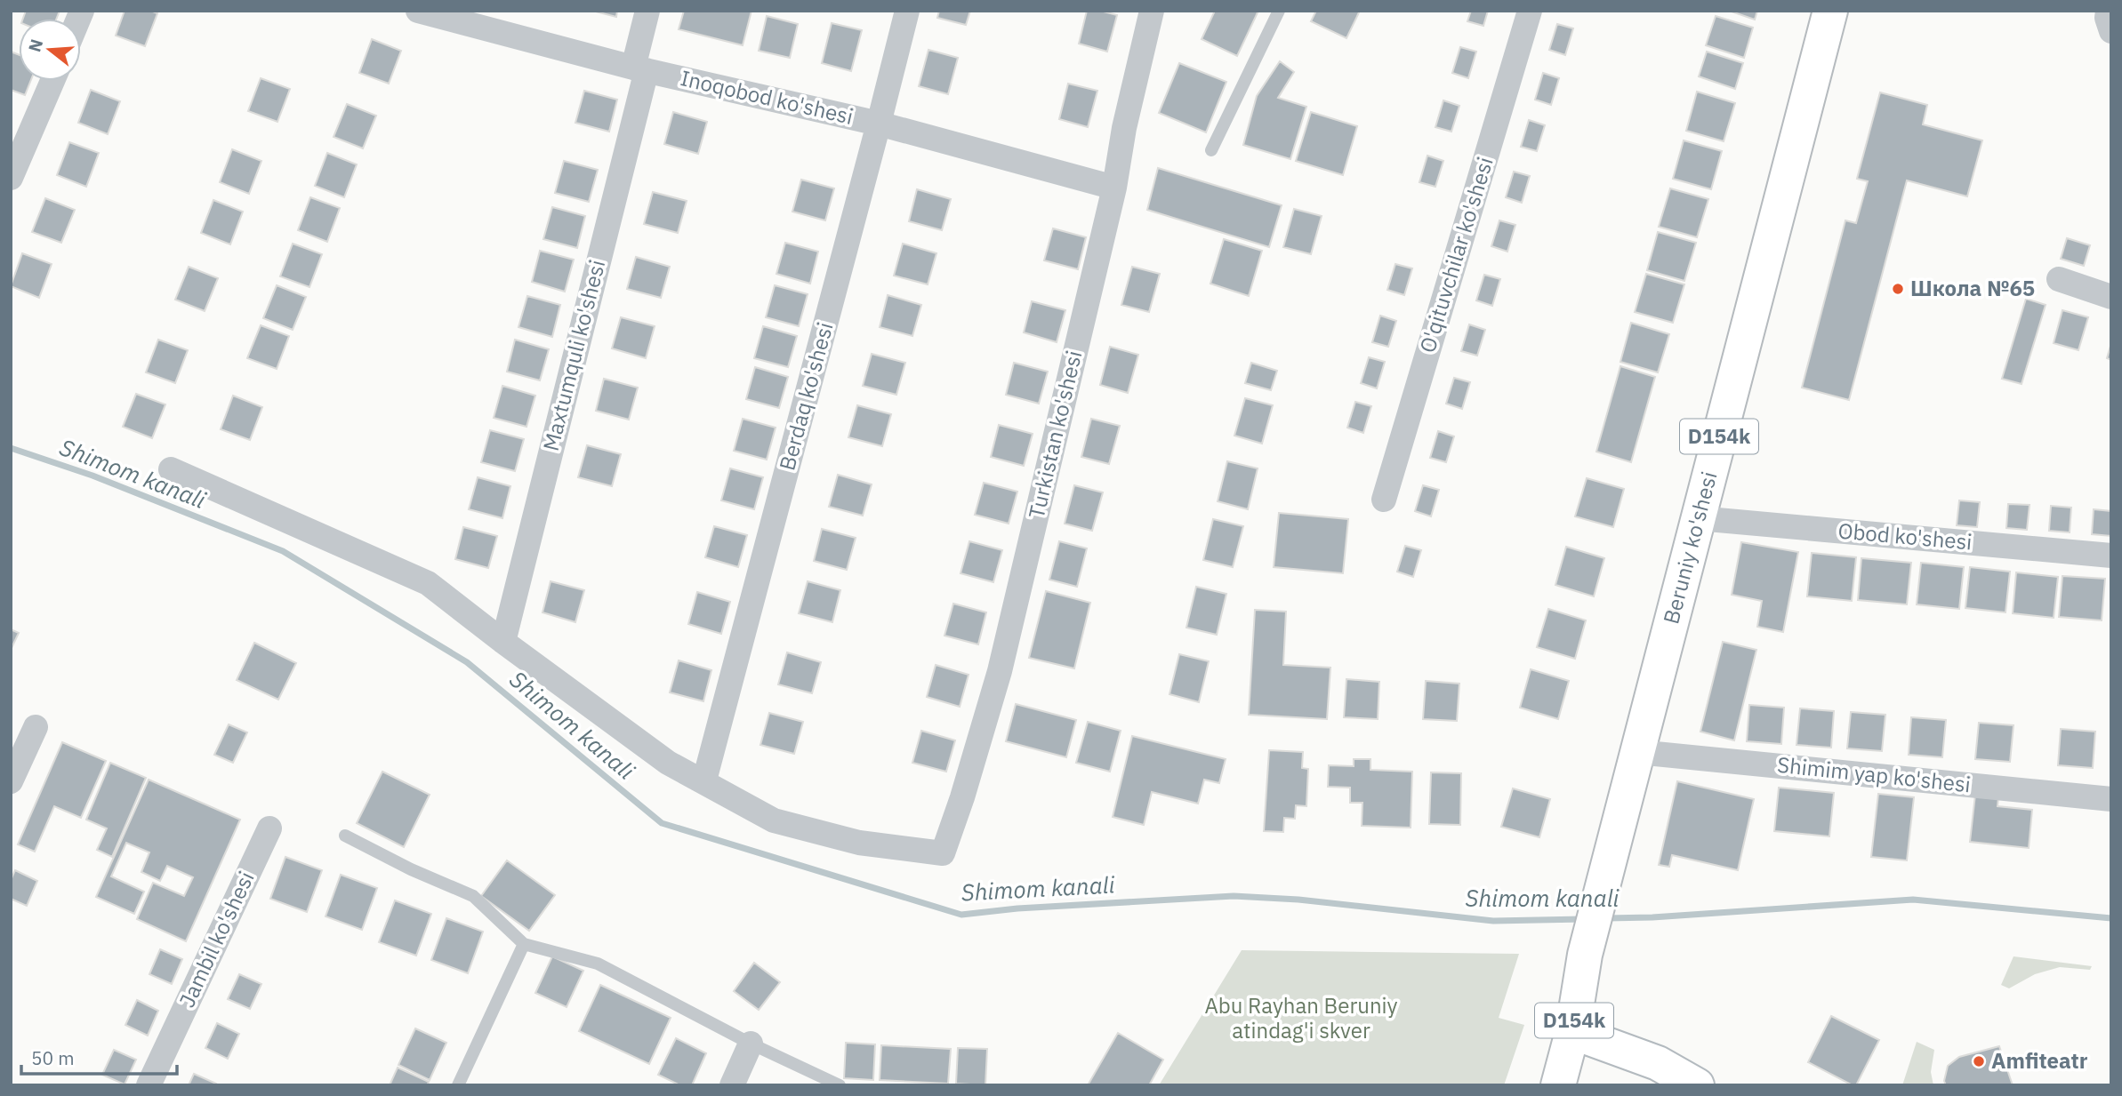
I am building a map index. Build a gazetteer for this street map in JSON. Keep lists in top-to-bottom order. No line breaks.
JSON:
{"streets":{"main road":["D154k","Beruniy ko'shesi"],"street":["Inoqobod ko'shesi","O'qituvchilar ko'shesi","Maxtumquli ko'shesi","Berdaq ko'shesi","Turkistan ko'shesi","Obod ko'shesi","Shimim yap ko'shesi","Jambil ko'shesi"]},"crossings":[["Inoqobod ko'shesi","Maxtumquli ko'shesi"],["Inoqobod ko'shesi","Berdaq ko'shesi"],["Inoqobod ko'shesi","Turkistan ko'shesi"],["Berdaq ko'shesi","Turkistan ko'shesi"],["Obod ko'shesi","Beruniy ko'shesi"],["Beruniy ko'shesi","Shimim yap ko'shesi"]],"water":["Shimom kanali"],"parks":["Abu Rayhan Beruniy atindag'i skver"],"places":["Школа №65","Amfiteatr"],"scale_bar":"50 m","north":"left"}
